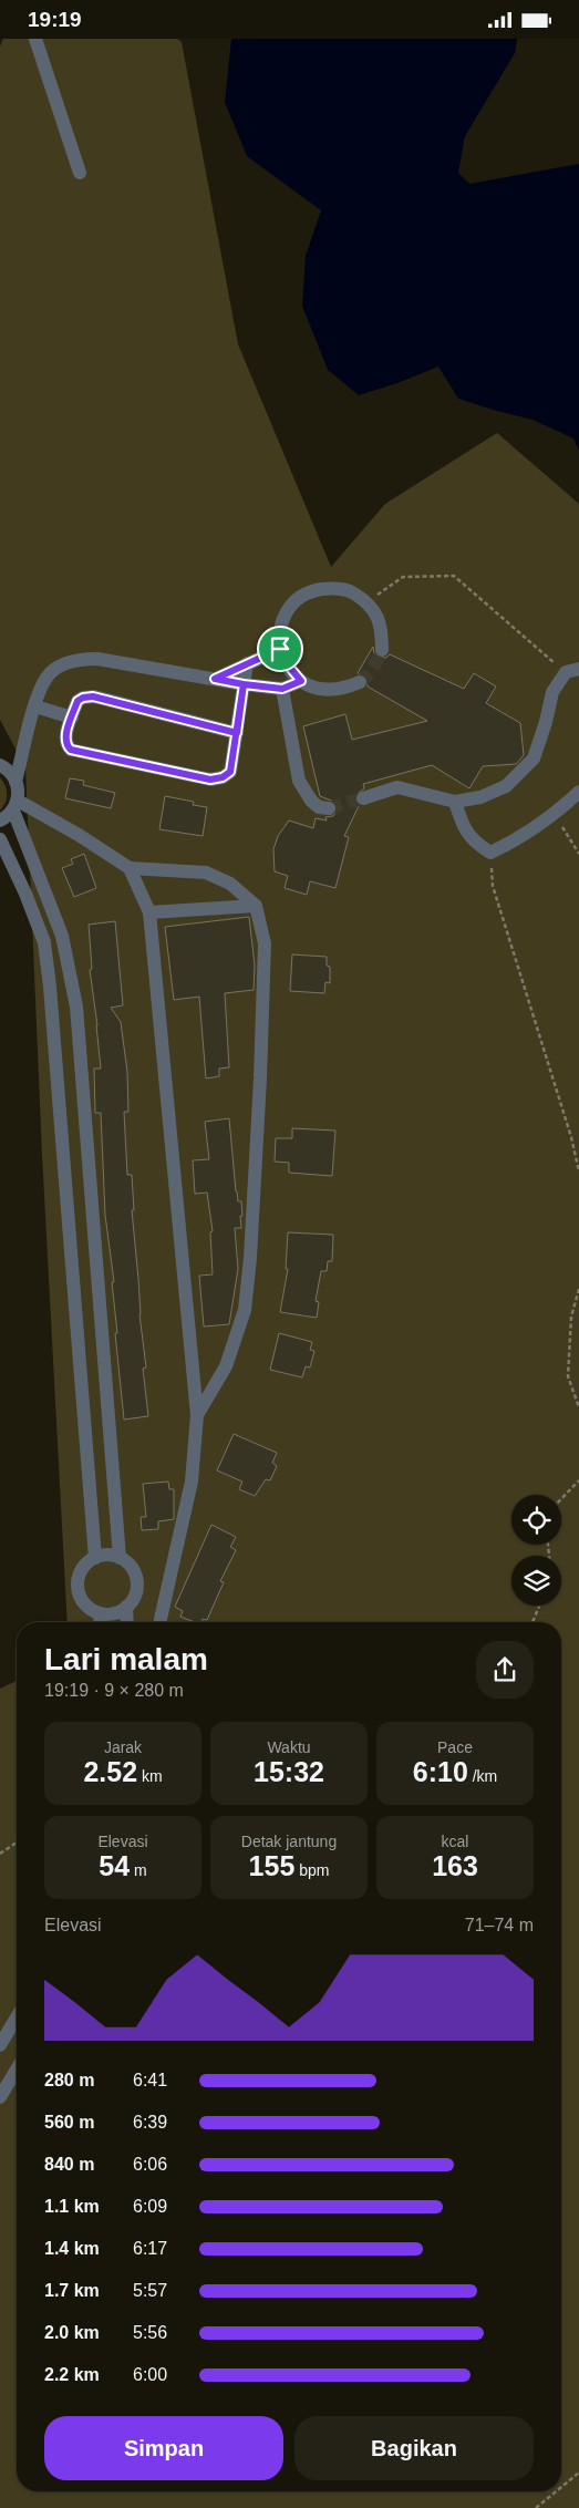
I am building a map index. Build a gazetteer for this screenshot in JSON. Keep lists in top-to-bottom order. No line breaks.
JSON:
{"page":{"status":"19:19","heading":["Lari malam","19:19 · 9 × 280 m"],"stats":[["Jarak","2.52 km"],["Waktu","15:32"],["Pace","6:10 /km"],["Elevasi","54 m"],["Detak jantung","155 bpm"],["kcal","163"]],"chart":["Elevasi","71–74 m"],"list":[{"name":"280 m","note":"6:41"},{"name":"560 m","note":"6:39"},{"name":"840 m","note":"6:06"},{"name":"1.1 km","note":"6:09"},{"name":"1.4 km","note":"6:17"},{"name":"1.7 km","note":"5:57"},{"name":"2.0 km","note":"5:56"},{"name":"2.2 km","note":"6:00"}],"buttons":["Simpan","Bagikan"]}}
